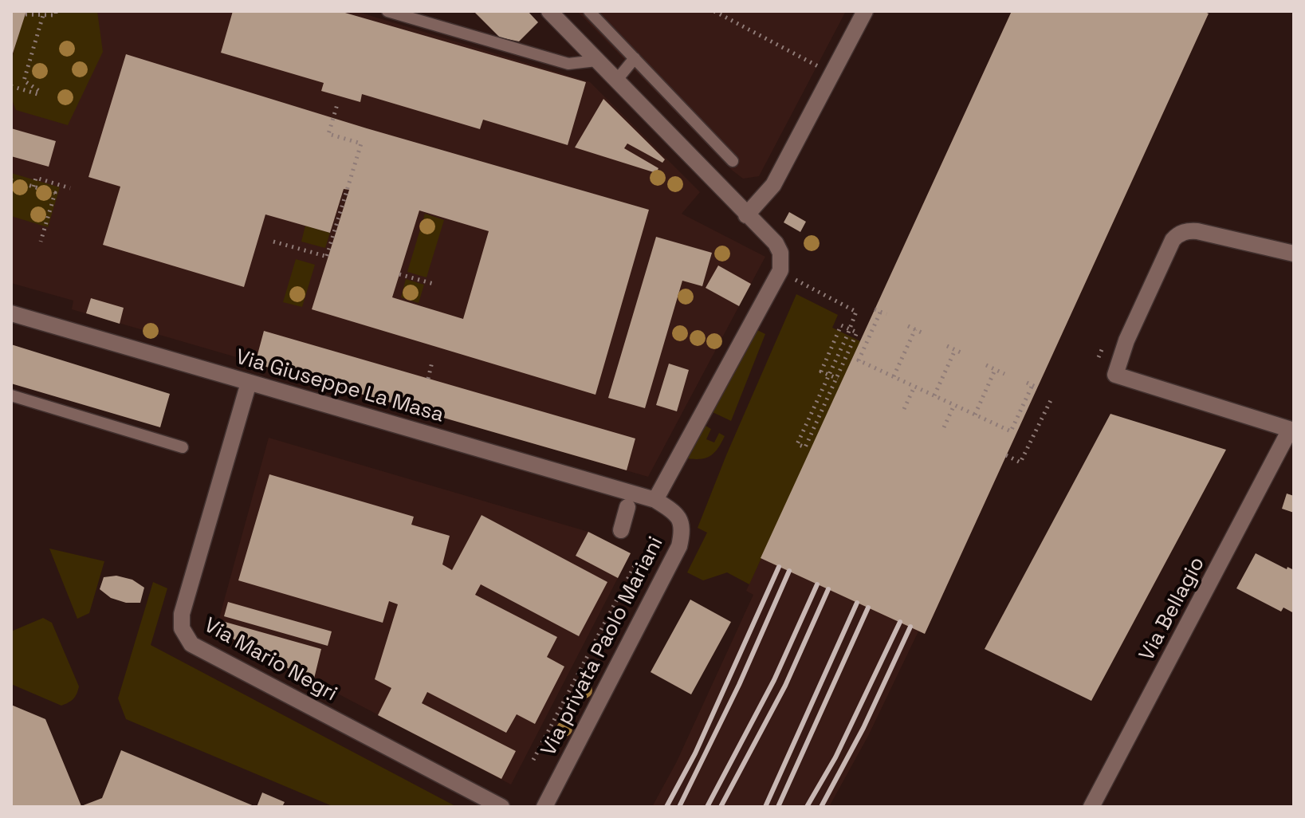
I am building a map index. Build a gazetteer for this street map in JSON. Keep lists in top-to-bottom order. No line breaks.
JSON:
{"streets":{"street":["Via Giuseppe La Masa","Via Bellagio","Via privata Paolo Mariani","Via Mario Negri"]},"crossings":[["Via Giuseppe La Masa","Via privata Paolo Mariani"],["Via Giuseppe La Masa","Via Mario Negri"]]}
